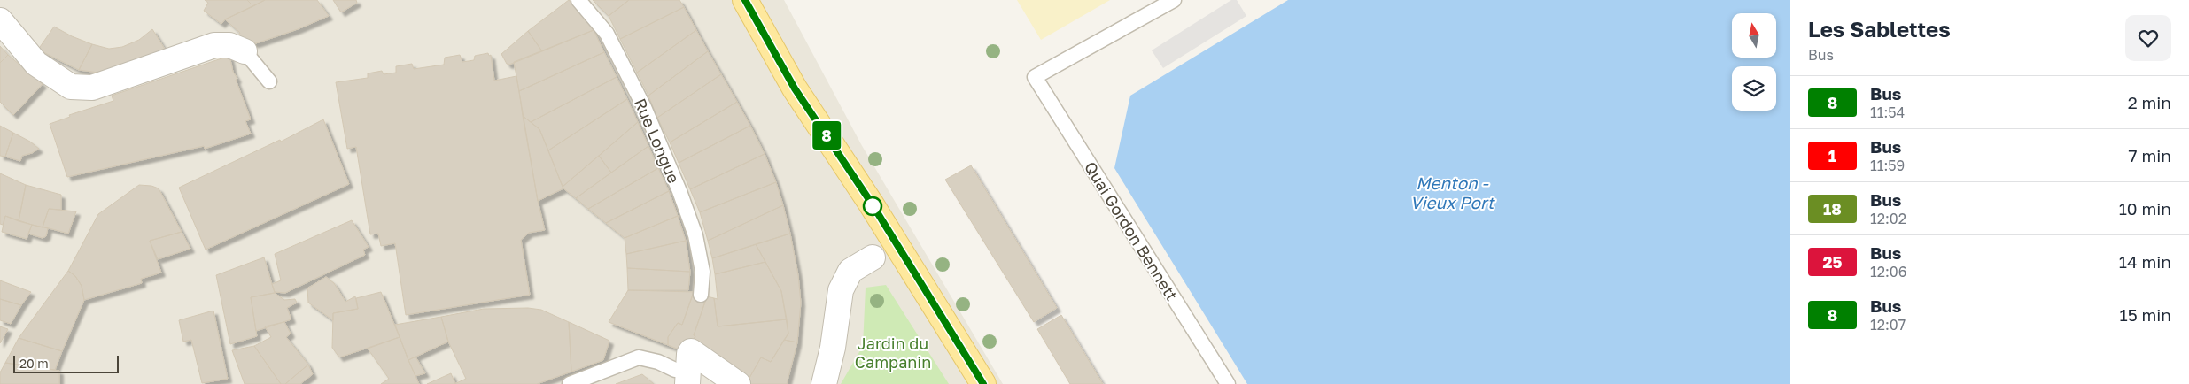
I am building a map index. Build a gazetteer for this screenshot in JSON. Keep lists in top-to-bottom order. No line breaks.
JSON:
{"streets":{"lane":["Rue Longue","Quai Gordon Bennett"]},"water":["Menton - Vieux Port"],"parks":["Jardin du Campanin"],"lines":["bus line 8"],"scale_bar":"20 m","north":"top","page":{"on_map":"8","heading":["Les Sablettes","Bus"],"list":[{"mark":"8","name":"Bus","note":"11:54","value":"2 min"},{"mark":"1","name":"Bus","note":"11:59","value":"7 min"},{"mark":"18","name":"Bus","note":"12:02","value":"10 min"},{"mark":"25","name":"Bus","note":"12:06","value":"14 min"},{"mark":"8","name":"Bus","note":"12:07","value":"15 min"}],"scale":"20 m"}}
